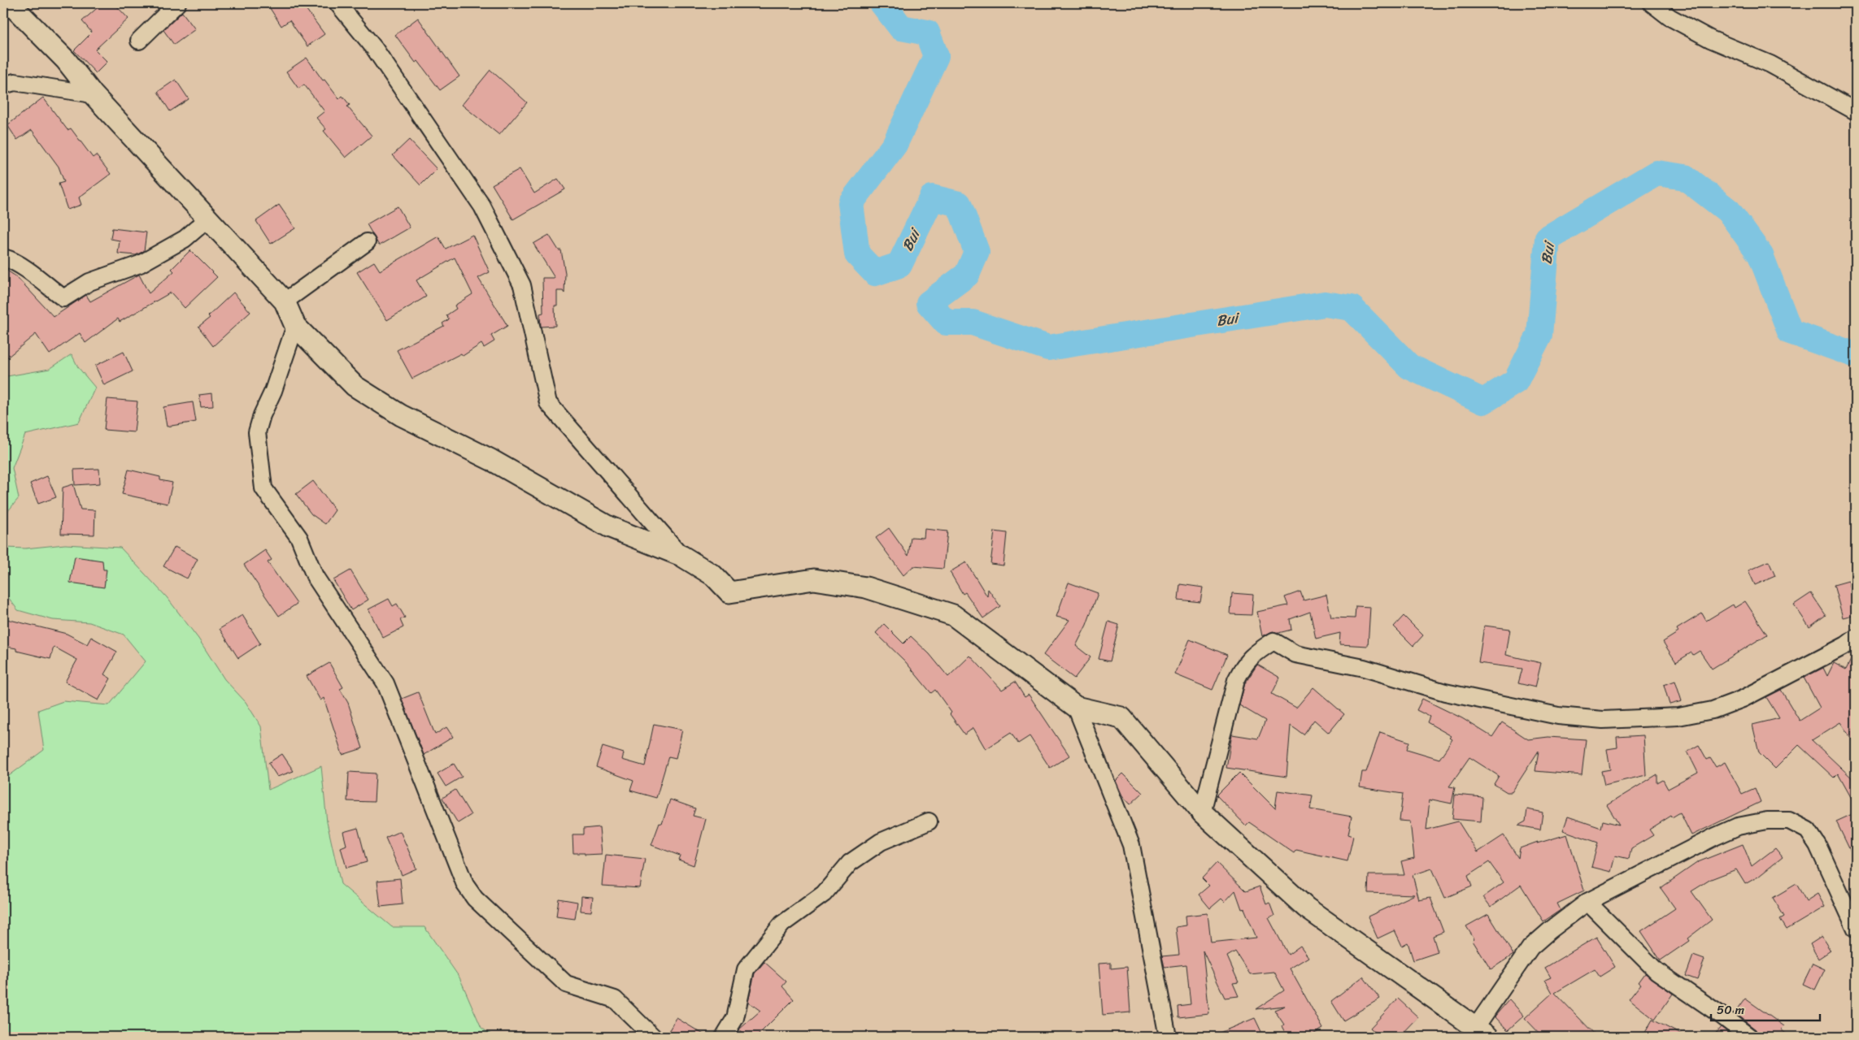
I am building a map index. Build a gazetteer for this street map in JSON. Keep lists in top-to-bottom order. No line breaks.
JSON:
{"water":["Bui"],"scale_bar":"50 m"}
